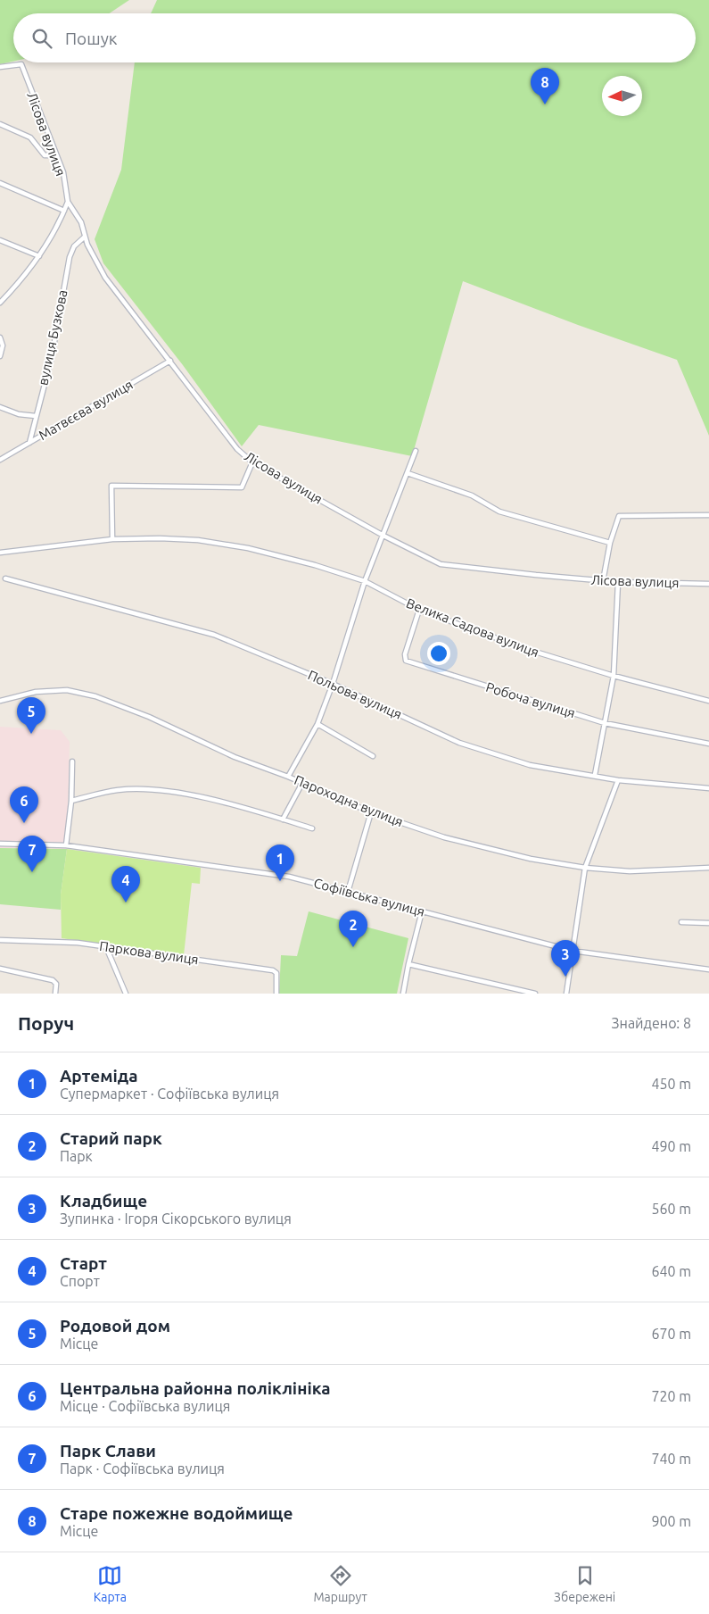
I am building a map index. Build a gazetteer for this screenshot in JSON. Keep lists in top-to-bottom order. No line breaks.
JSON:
{"streets":{"street":["Лісова вулиця","вулиця Бузкова","Матвєєва вулиця","Велика Садова вулиця","Польова вулиця","Робоча вулиця","Пароходна вулиця","Софіївська вулиця","Паркова вулиця"]},"crossings":[["Лісова вулиця","вулиця Бузкова"],["Лісова вулиця","Матвєєва вулиця"],["вулиця Бузкова","Матвєєва вулиця"],["Велика Садова вулиця","Робоча вулиця"]],"north":"left","page":{"search":"Пошук","pins":["8","5","6","7","1","4","2","3"],"heading":["Поруч","Знайдено: 8"],"list":[{"mark":"1","name":"Артеміда","note":"Супермаркет · Софіївська вулиця","value":"450 m"},{"mark":"2","name":"Старий парк","note":"Парк","value":"490 m"},{"mark":"3","name":"Кладбище","note":"Зупинка · Ігоря Сікорського вулиця","value":"560 m"},{"mark":"4","name":"Старт","note":"Спорт","value":"640 m"},{"mark":"5","name":"Родовой дом","note":"Місце","value":"670 m"},{"mark":"6","name":"Центральна районна поліклініка","note":"Місце · Софіївська вулиця","value":"720 m"},{"mark":"7","name":"Парк Слави","note":"Парк · Софіївська вулиця","value":"740 m"},{"mark":"8","name":"Старе пожежне водоймище","note":"Місце","value":"900 m"}],"nav":["Карта","Маршрут","Збережені"]}}
